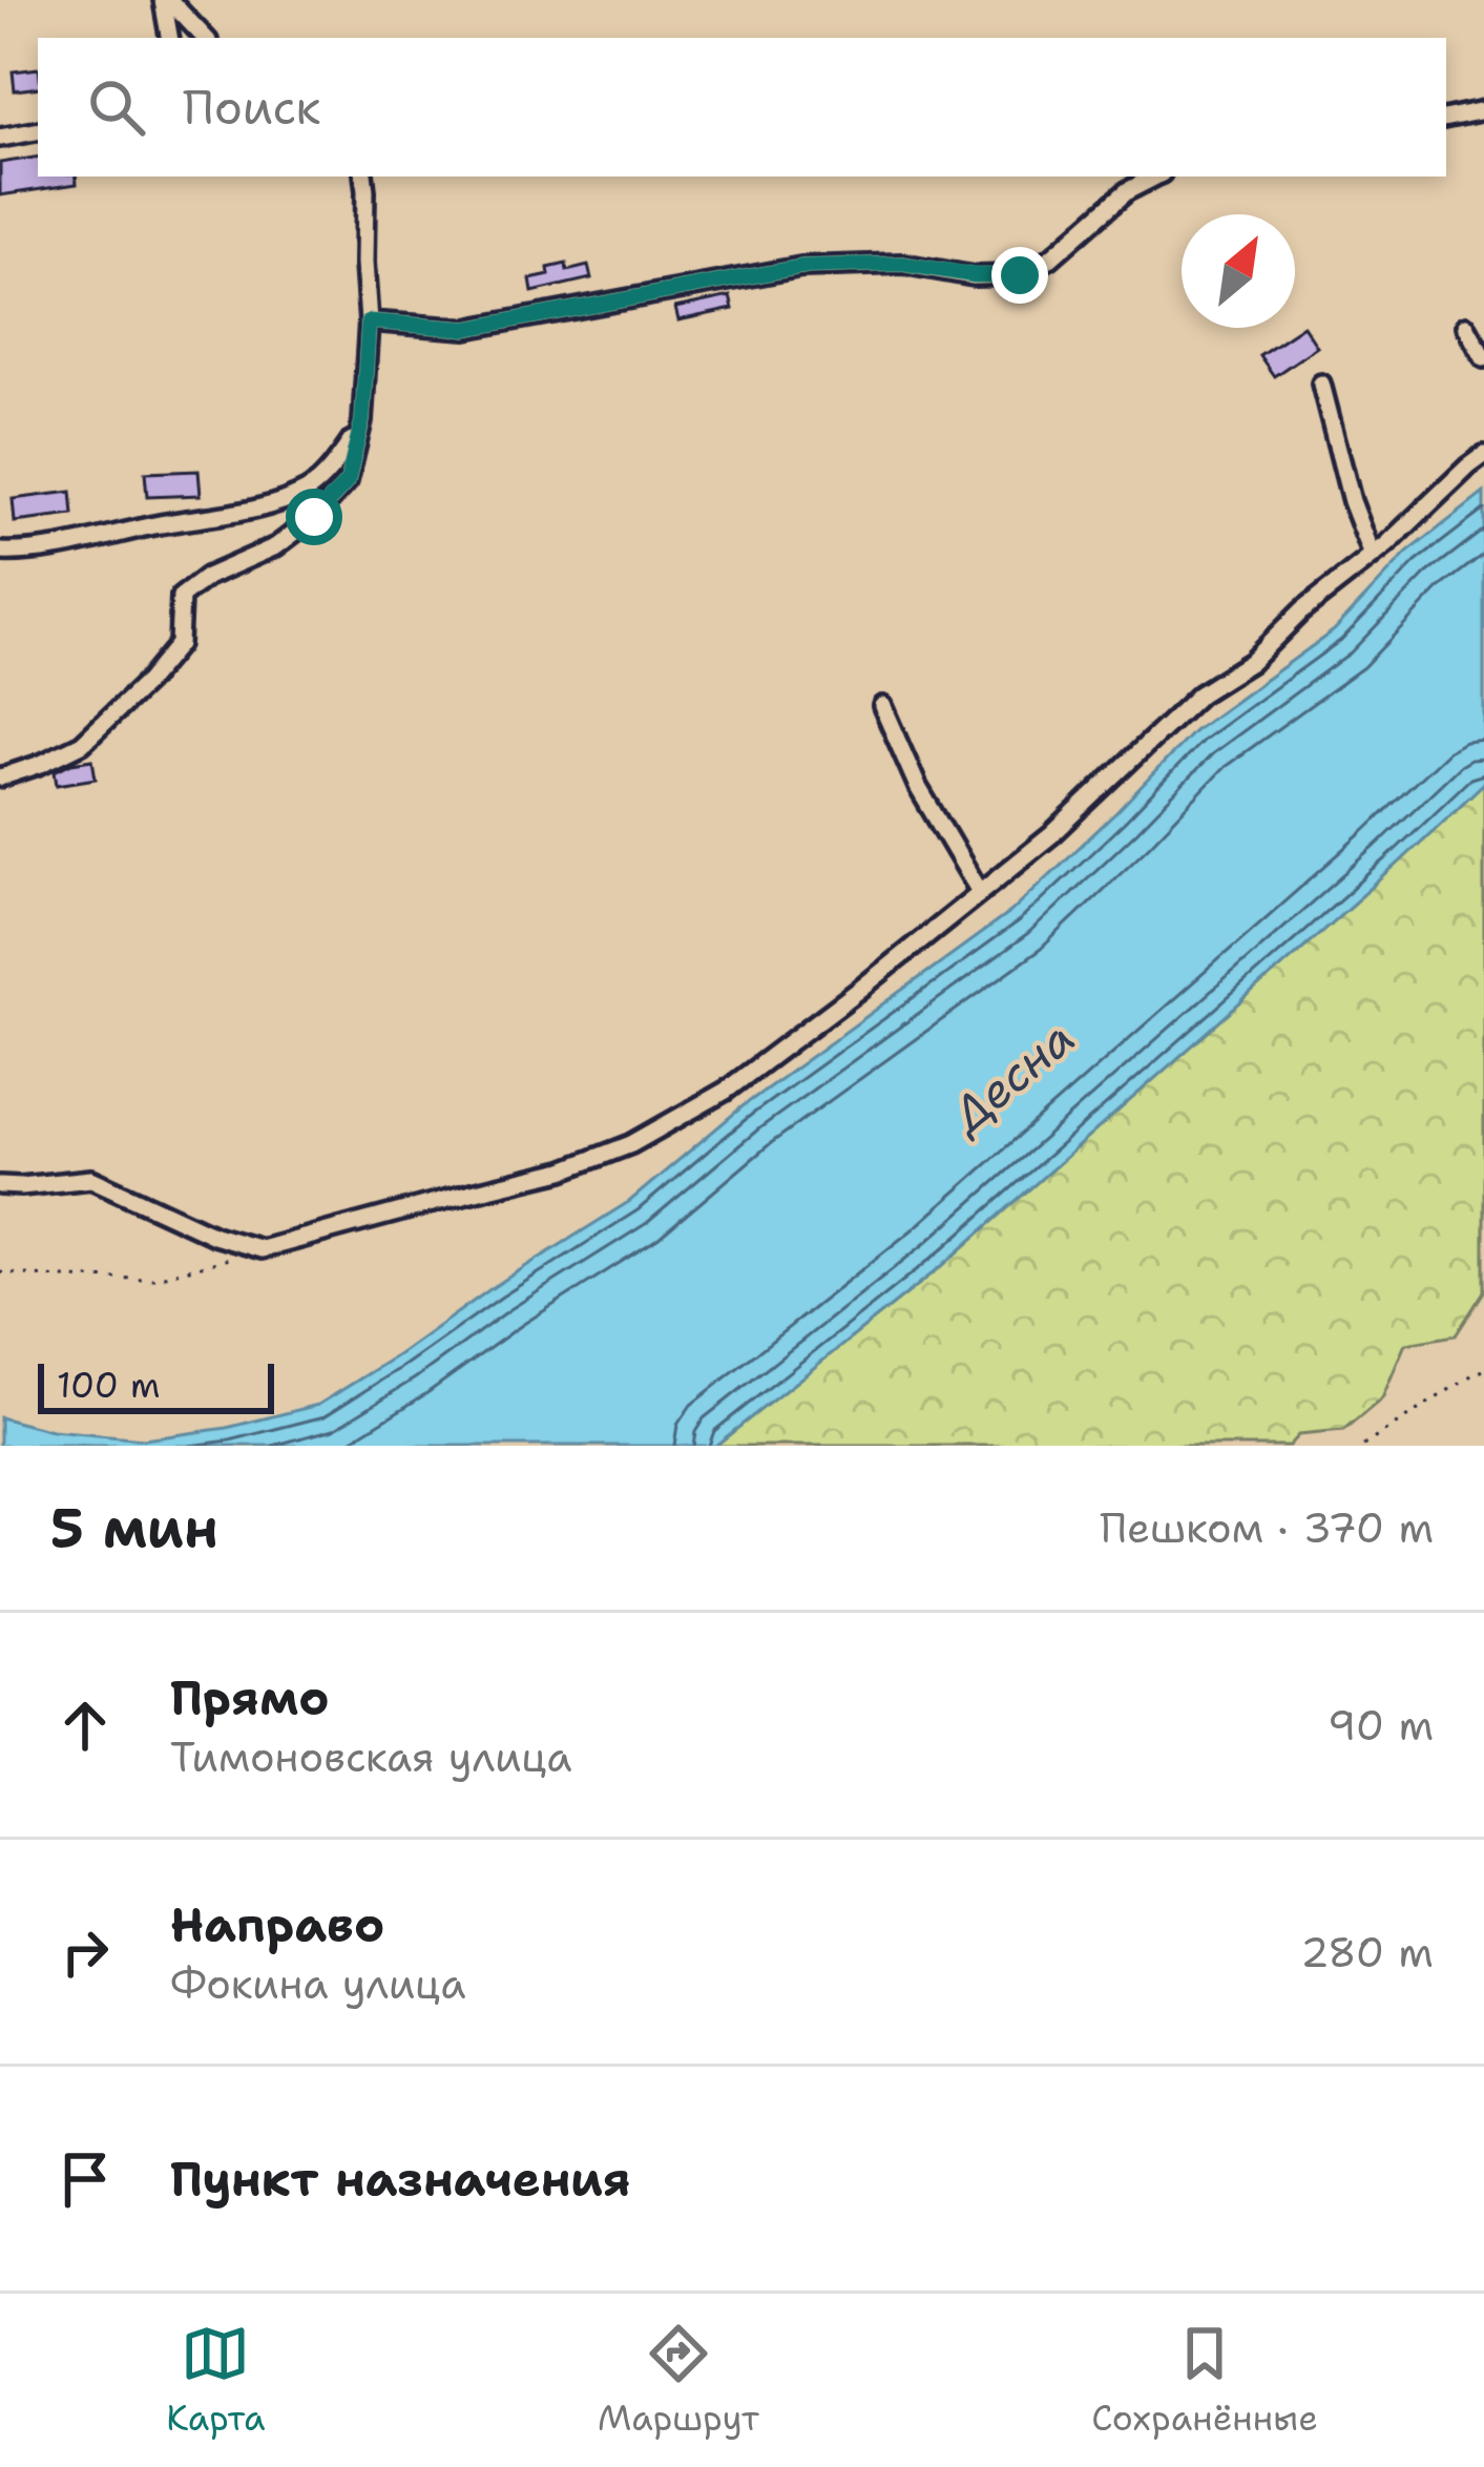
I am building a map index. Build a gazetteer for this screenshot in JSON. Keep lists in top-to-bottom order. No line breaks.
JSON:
{"water":["Десна"],"scale_bar":"100 m","north":"top right","page":{"search":"Поиск","scale":"100 m","heading":["5 мин","Пешком · 370 m"],"list":[["Прямо","Тимоновская улица","90 m"],["Направо","Фокина улица","280 m"],"Пункт назначения"],"nav":["Карта","Маршрут","Сохранённые"]}}
